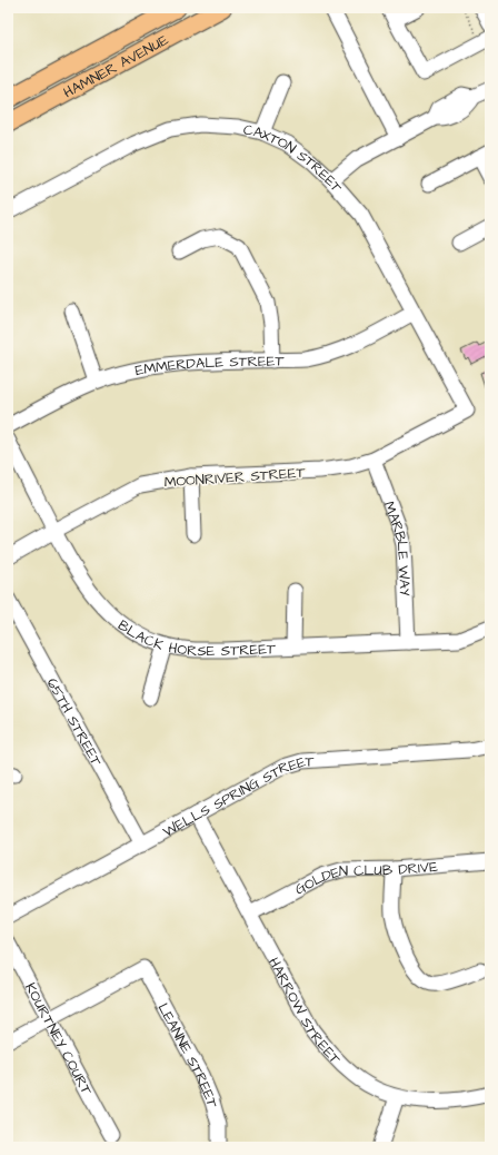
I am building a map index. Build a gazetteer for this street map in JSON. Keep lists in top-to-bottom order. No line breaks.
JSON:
{"streets":{"main road":["HAMNER AVENUE"],"street":["CAXTON STREET","EMMERDALE STREET","MOONRIVER STREET","MARBLE WAY","BLACK HORSE STREET","65TH STREET","WELLS SPRING STREET","GOLDEN CLUB DRIVE","HARROW STREET","KOURTNEY COURT","LEANNE STREET"]},"crossings":[["CAXTON STREET","EMMERDALE STREET"],["CAXTON STREET","MOONRIVER STREET"],["MOONRIVER STREET","MARBLE WAY"],["MOONRIVER STREET","BLACK HORSE STREET"],["MARBLE WAY","BLACK HORSE STREET"],["65TH STREET","WELLS SPRING STREET"],["WELLS SPRING STREET","HARROW STREET"],["GOLDEN CLUB DRIVE","HARROW STREET"],["KOURTNEY COURT","LEANNE STREET"]]}
